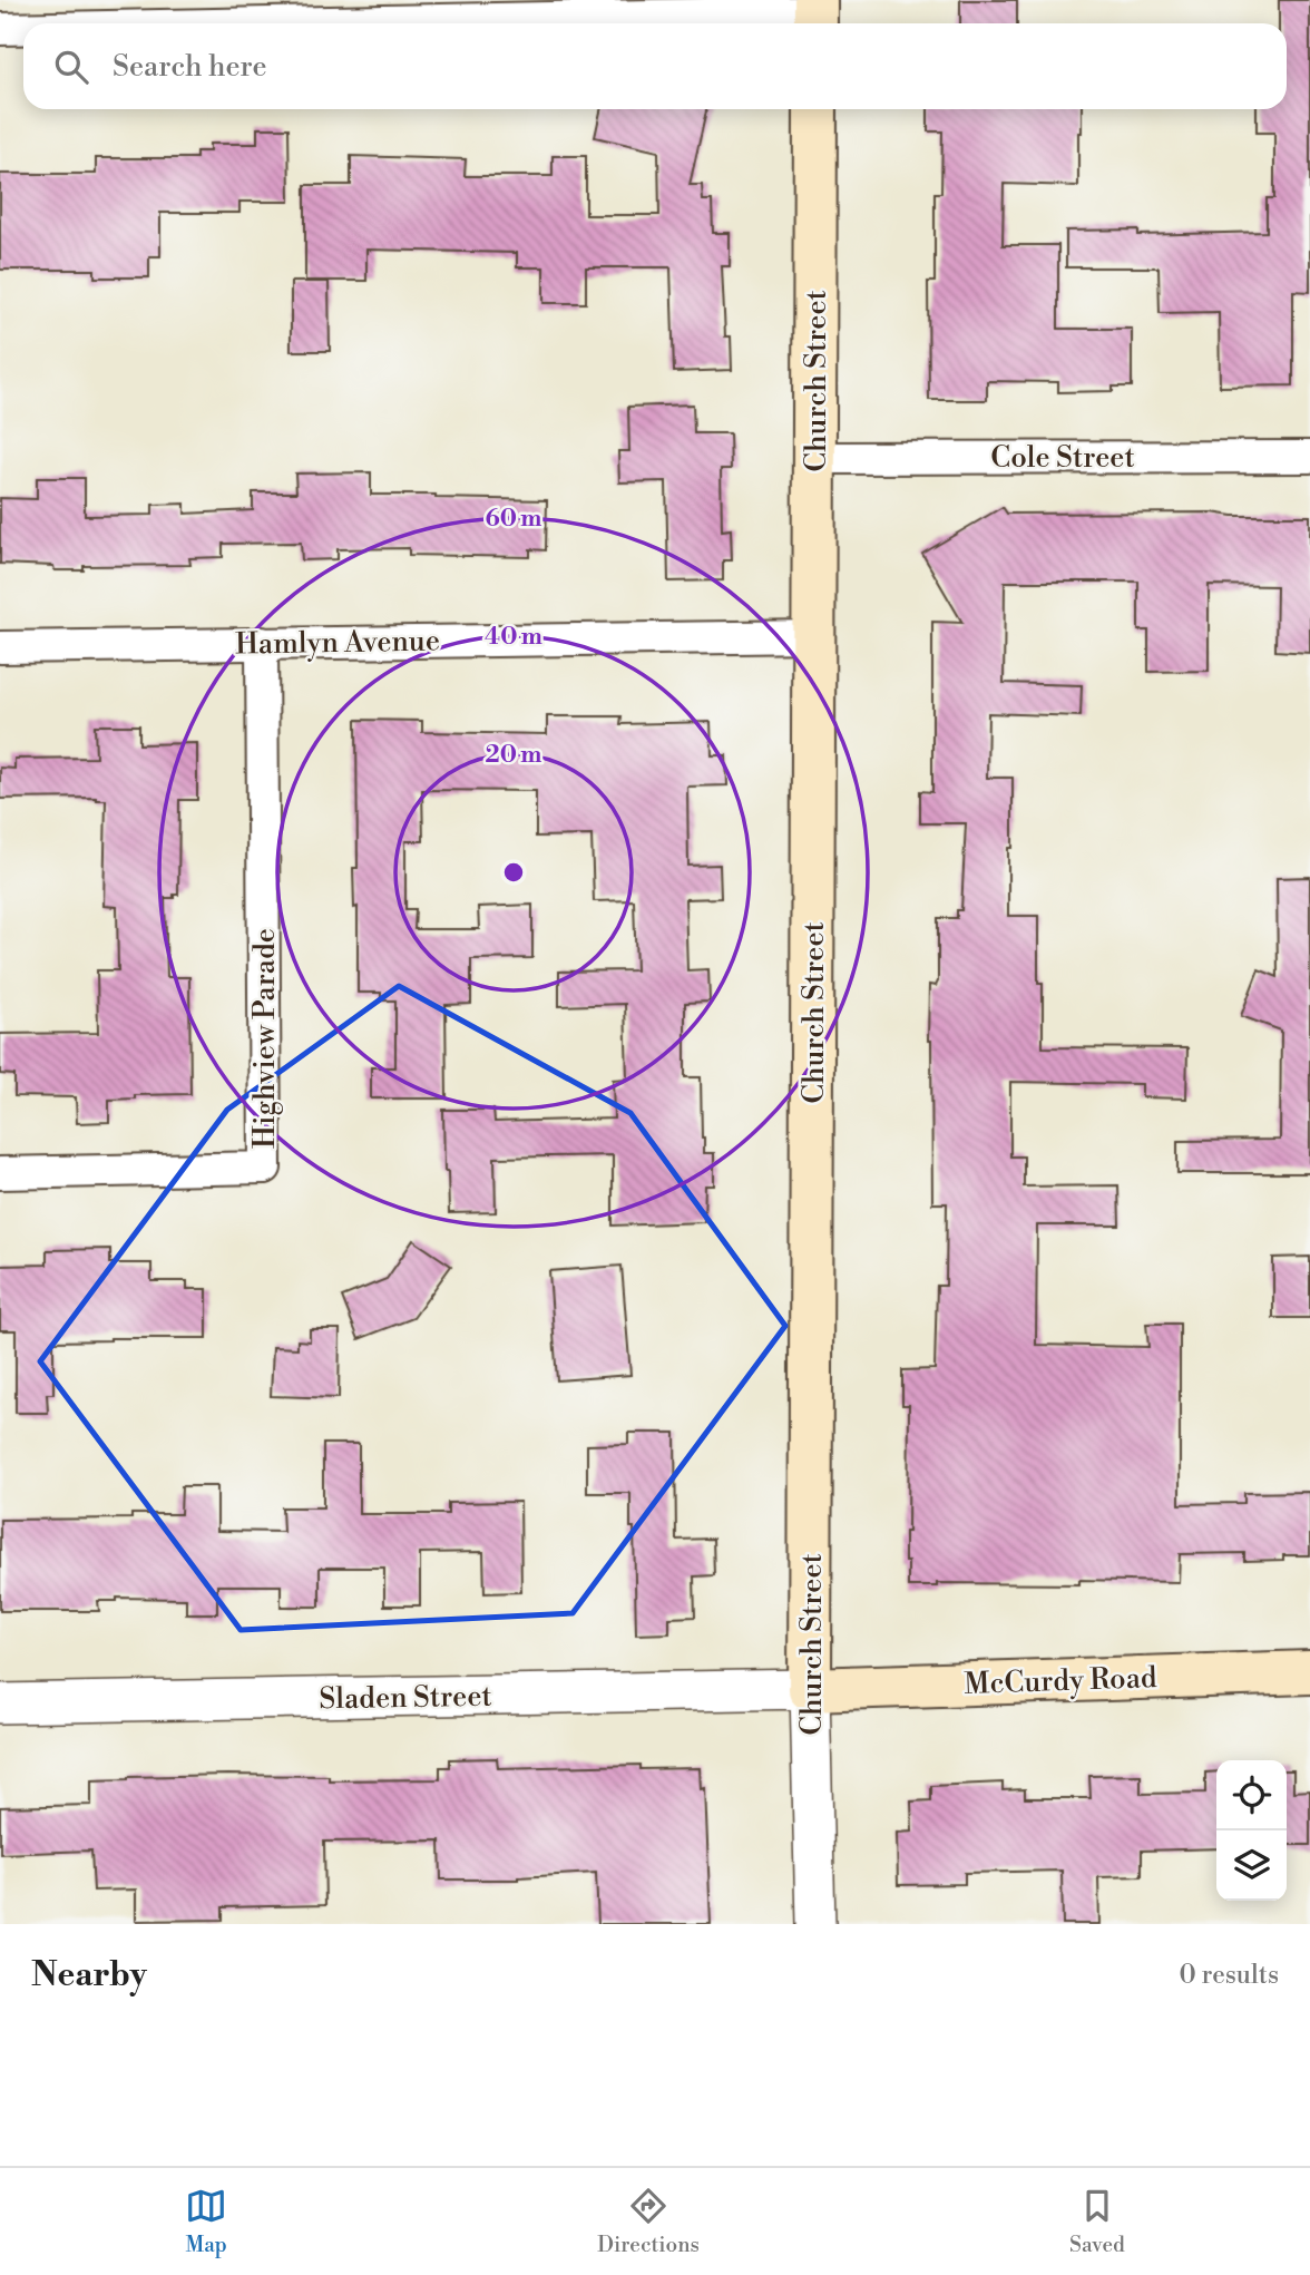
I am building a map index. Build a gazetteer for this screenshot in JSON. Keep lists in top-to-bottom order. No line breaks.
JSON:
{"streets":{"main road":["Church Street","McCurdy Road"],"street":["Cole Street","Hamlyn Avenue","Highview Parade","Sladen Street"]},"crossings":[["Church Street","Cole Street"],["Church Street","Hamlyn Avenue"],["Church Street","McCurdy Road"],["Church Street","Sladen Street"],["Hamlyn Avenue","Highview Parade"],["McCurdy Road","Sladen Street"]],"page":{"search":"Search here","heading":["Nearby","0 results"],"nav":["Map","Directions","Saved"]},"rings":["60 m","40 m","20 m"]}
